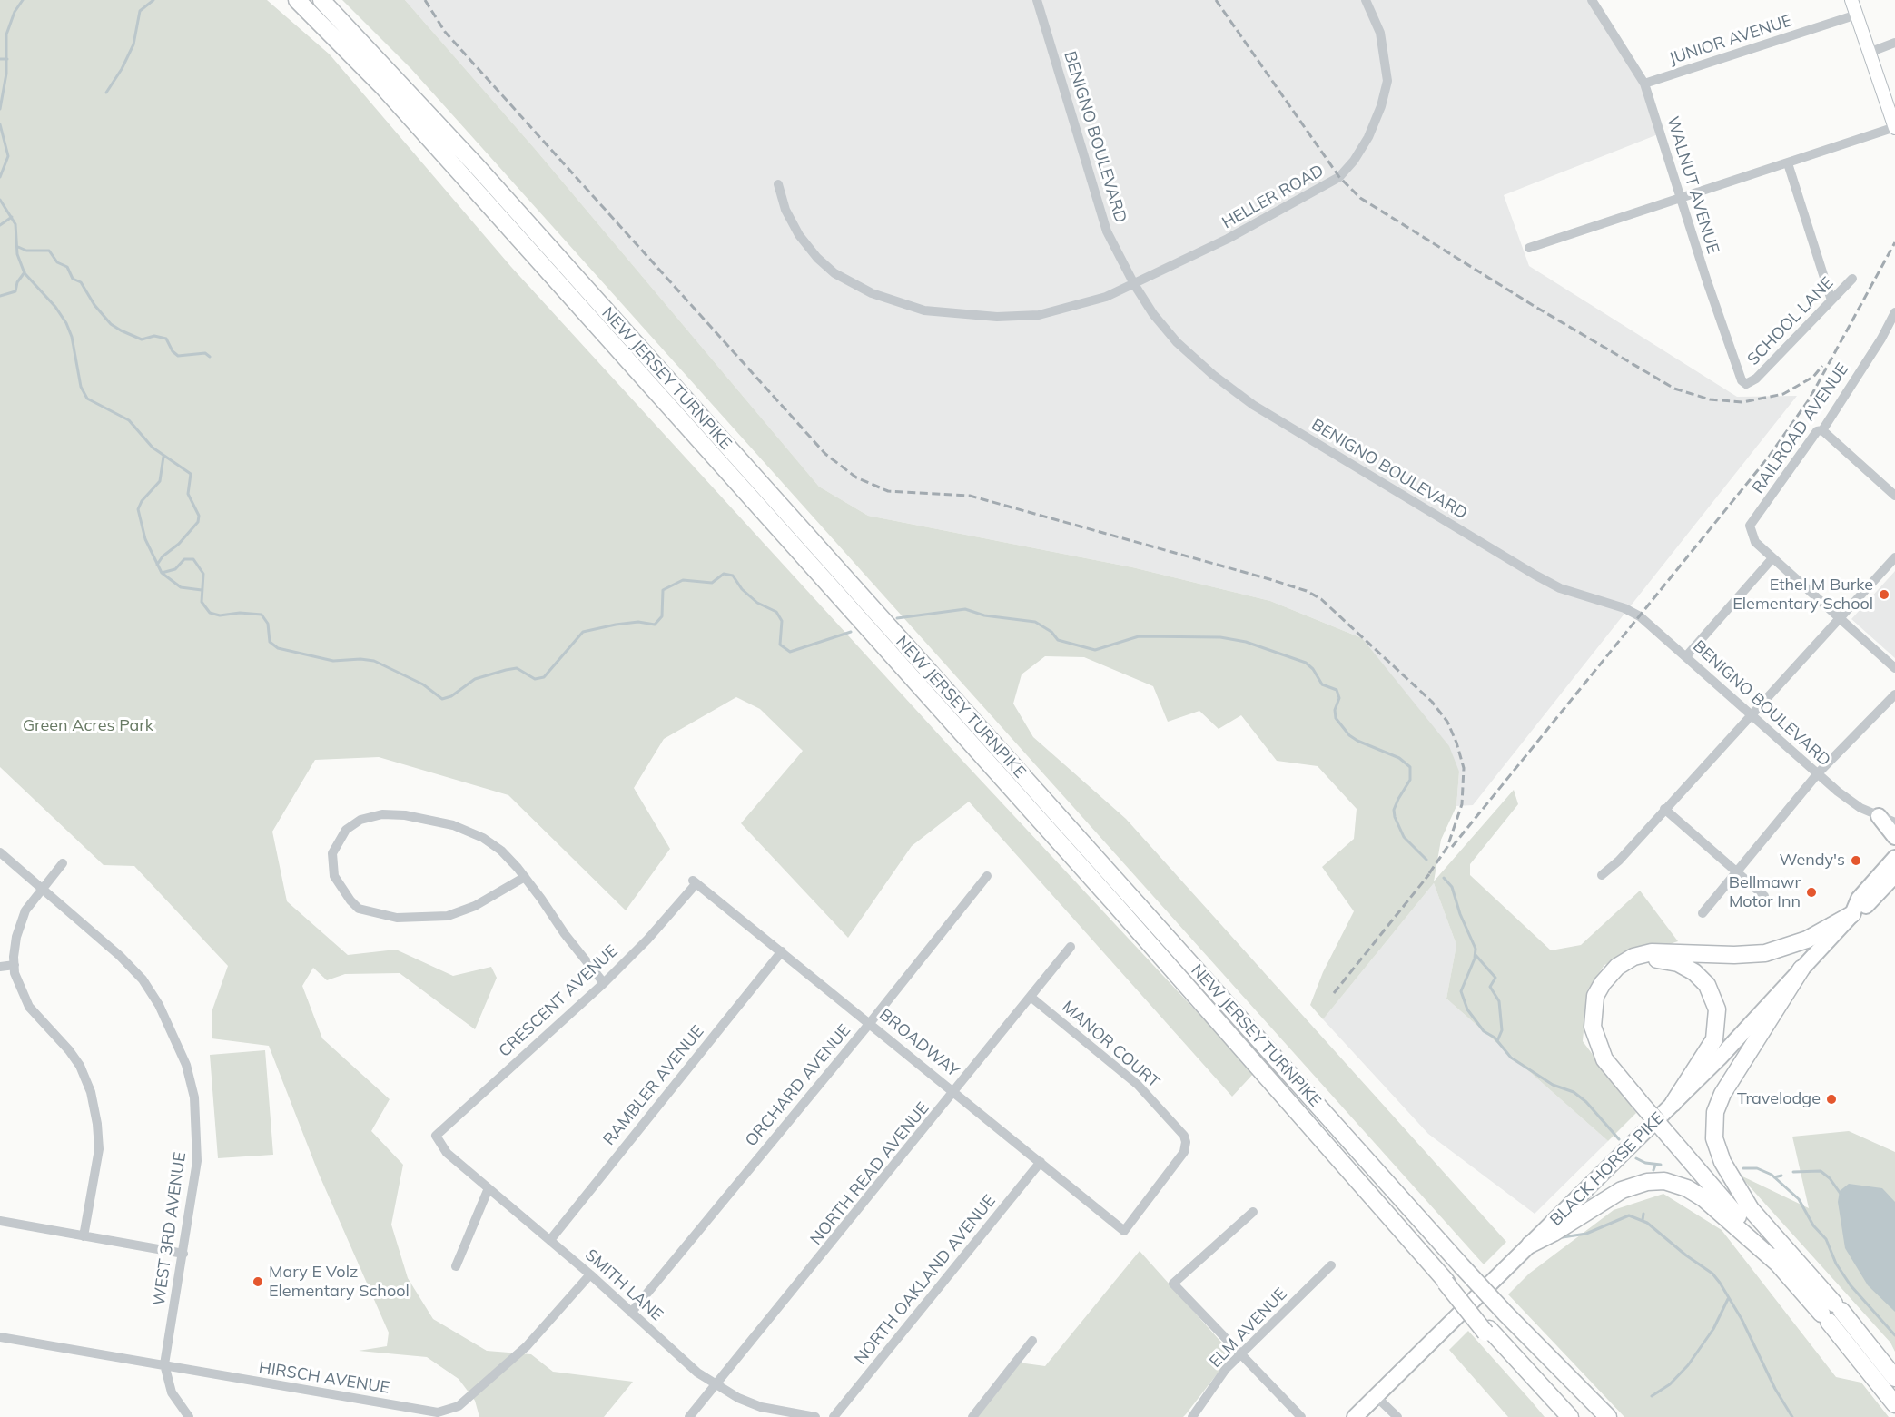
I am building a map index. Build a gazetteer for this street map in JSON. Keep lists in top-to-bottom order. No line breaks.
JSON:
{"streets":{"highway":["NEW JERSEY TURNPIKE"],"main road":["BLACK HORSE PIKE"],"street":["JUNIOR AVENUE","BENIGNO BOULEVARD","WALNUT AVENUE","HELLER ROAD","SCHOOL LANE","RAILROAD AVENUE","CRESCENT AVENUE","BROADWAY","MANOR COURT","RAMBLER AVENUE","ORCHARD AVENUE","NORTH READ AVENUE","WEST 3RD AVENUE","NORTH OAKLAND AVENUE","SMITH LANE","ELM AVENUE","HIRSCH AVENUE"]},"crossings":[["JUNIOR AVENUE","WALNUT AVENUE"],["BENIGNO BOULEVARD","HELLER ROAD"],["WALNUT AVENUE","SCHOOL LANE"],["CRESCENT AVENUE","BROADWAY"],["CRESCENT AVENUE","SMITH LANE"],["BROADWAY","MANOR COURT"],["BROADWAY","RAMBLER AVENUE"],["BROADWAY","ORCHARD AVENUE"],["BROADWAY","NORTH READ AVENUE"],["BROADWAY","NORTH OAKLAND AVENUE"],["MANOR COURT","NORTH READ AVENUE"],["RAMBLER AVENUE","SMITH LANE"],["ORCHARD AVENUE","SMITH LANE"],["NORTH READ AVENUE","SMITH LANE"],["WEST 3RD AVENUE","HIRSCH AVENUE"],["SMITH LANE","HIRSCH AVENUE"]],"parks":["Green Acres Park"],"places":["Ethel M Burke Elementary School","Wendy's","Bellmawr Motor Inn","Travelodge","Mary E Volz Elementary School"]}
